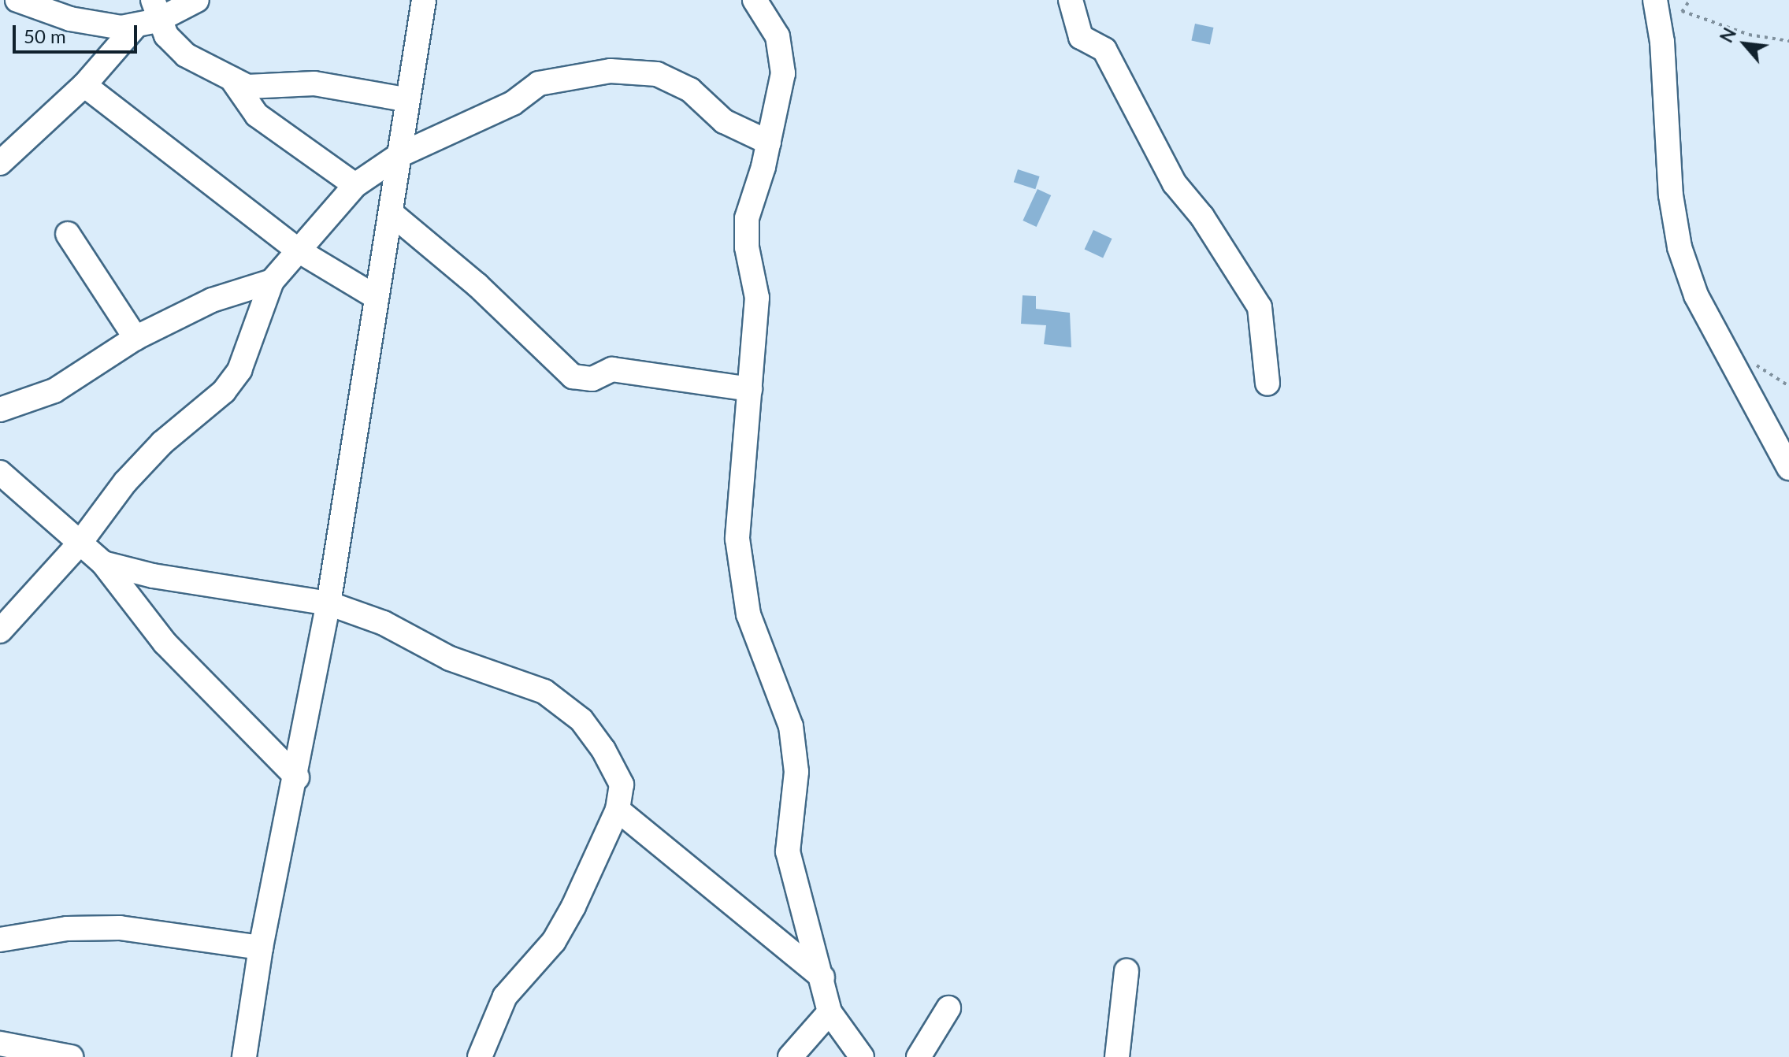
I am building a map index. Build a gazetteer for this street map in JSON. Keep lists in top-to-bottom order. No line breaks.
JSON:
{"scale_bar":"50 m","north":"top left"}
